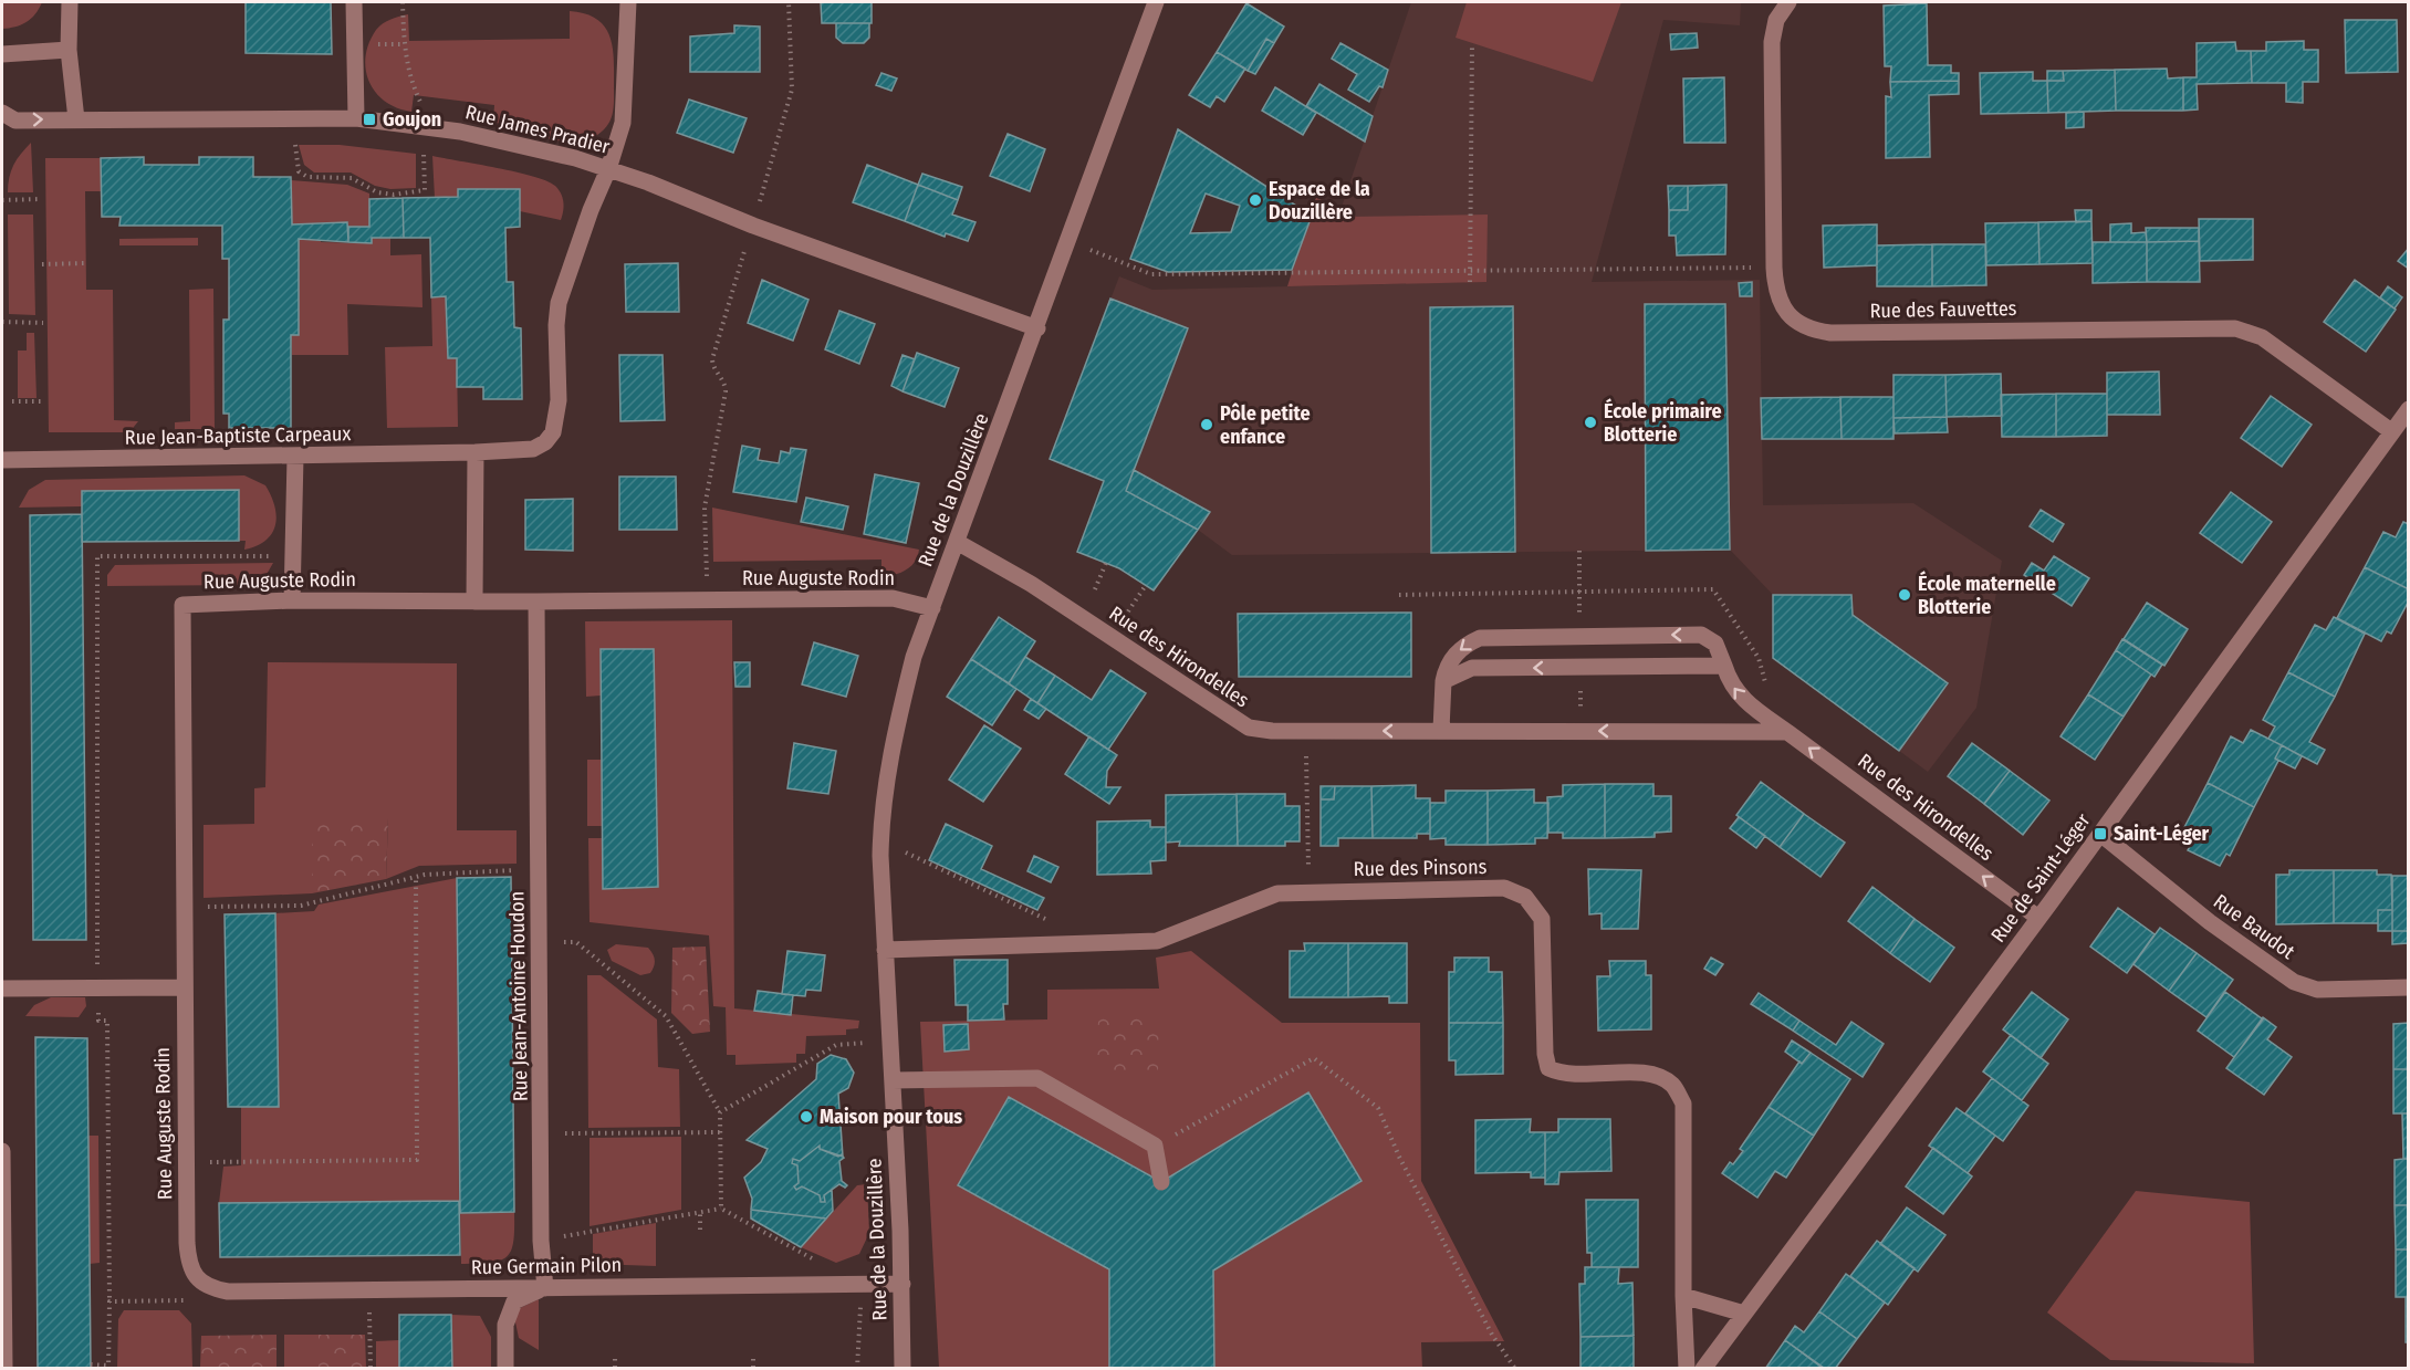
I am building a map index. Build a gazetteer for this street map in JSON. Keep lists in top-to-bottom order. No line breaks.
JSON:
{"streets":{"street":["Rue James Pradier","Rue des Fauvettes","Rue Jean-Baptiste Carpeaux","Rue de la Douzillère","Rue Auguste Rodin","Rue des Hirondelles","Rue des Pinsons","Rue de Saint-Léger","Rue Baudot","Rue Jean-Antoine Houdon","Rue Germain Pilon"]},"crossings":[["Rue James Pradier","Rue Jean-Baptiste Carpeaux"],["Rue James Pradier","Rue de la Douzillère"],["Rue des Fauvettes","Rue de Saint-Léger"],["Rue de la Douzillère","Rue Auguste Rodin"],["Rue de la Douzillère","Rue des Hirondelles"],["Rue de la Douzillère","Rue des Pinsons"],["Rue de la Douzillère","Rue Germain Pilon"],["Rue Auguste Rodin","Rue Jean-Antoine Houdon"],["Rue Auguste Rodin","Rue Germain Pilon"],["Rue des Hirondelles","Rue de Saint-Léger"],["Rue de Saint-Léger","Rue Baudot"],["Rue Jean-Antoine Houdon","Rue Germain Pilon"]],"one_way":["Rue des Hirondelles"],"places":{"transit":["Goujon","Saint-Léger"],"other":["Espace de la Douzillère","École primaire Blotterie","Pôle petite enfance","École maternelle Blotterie","Maison pour tous"]}}
